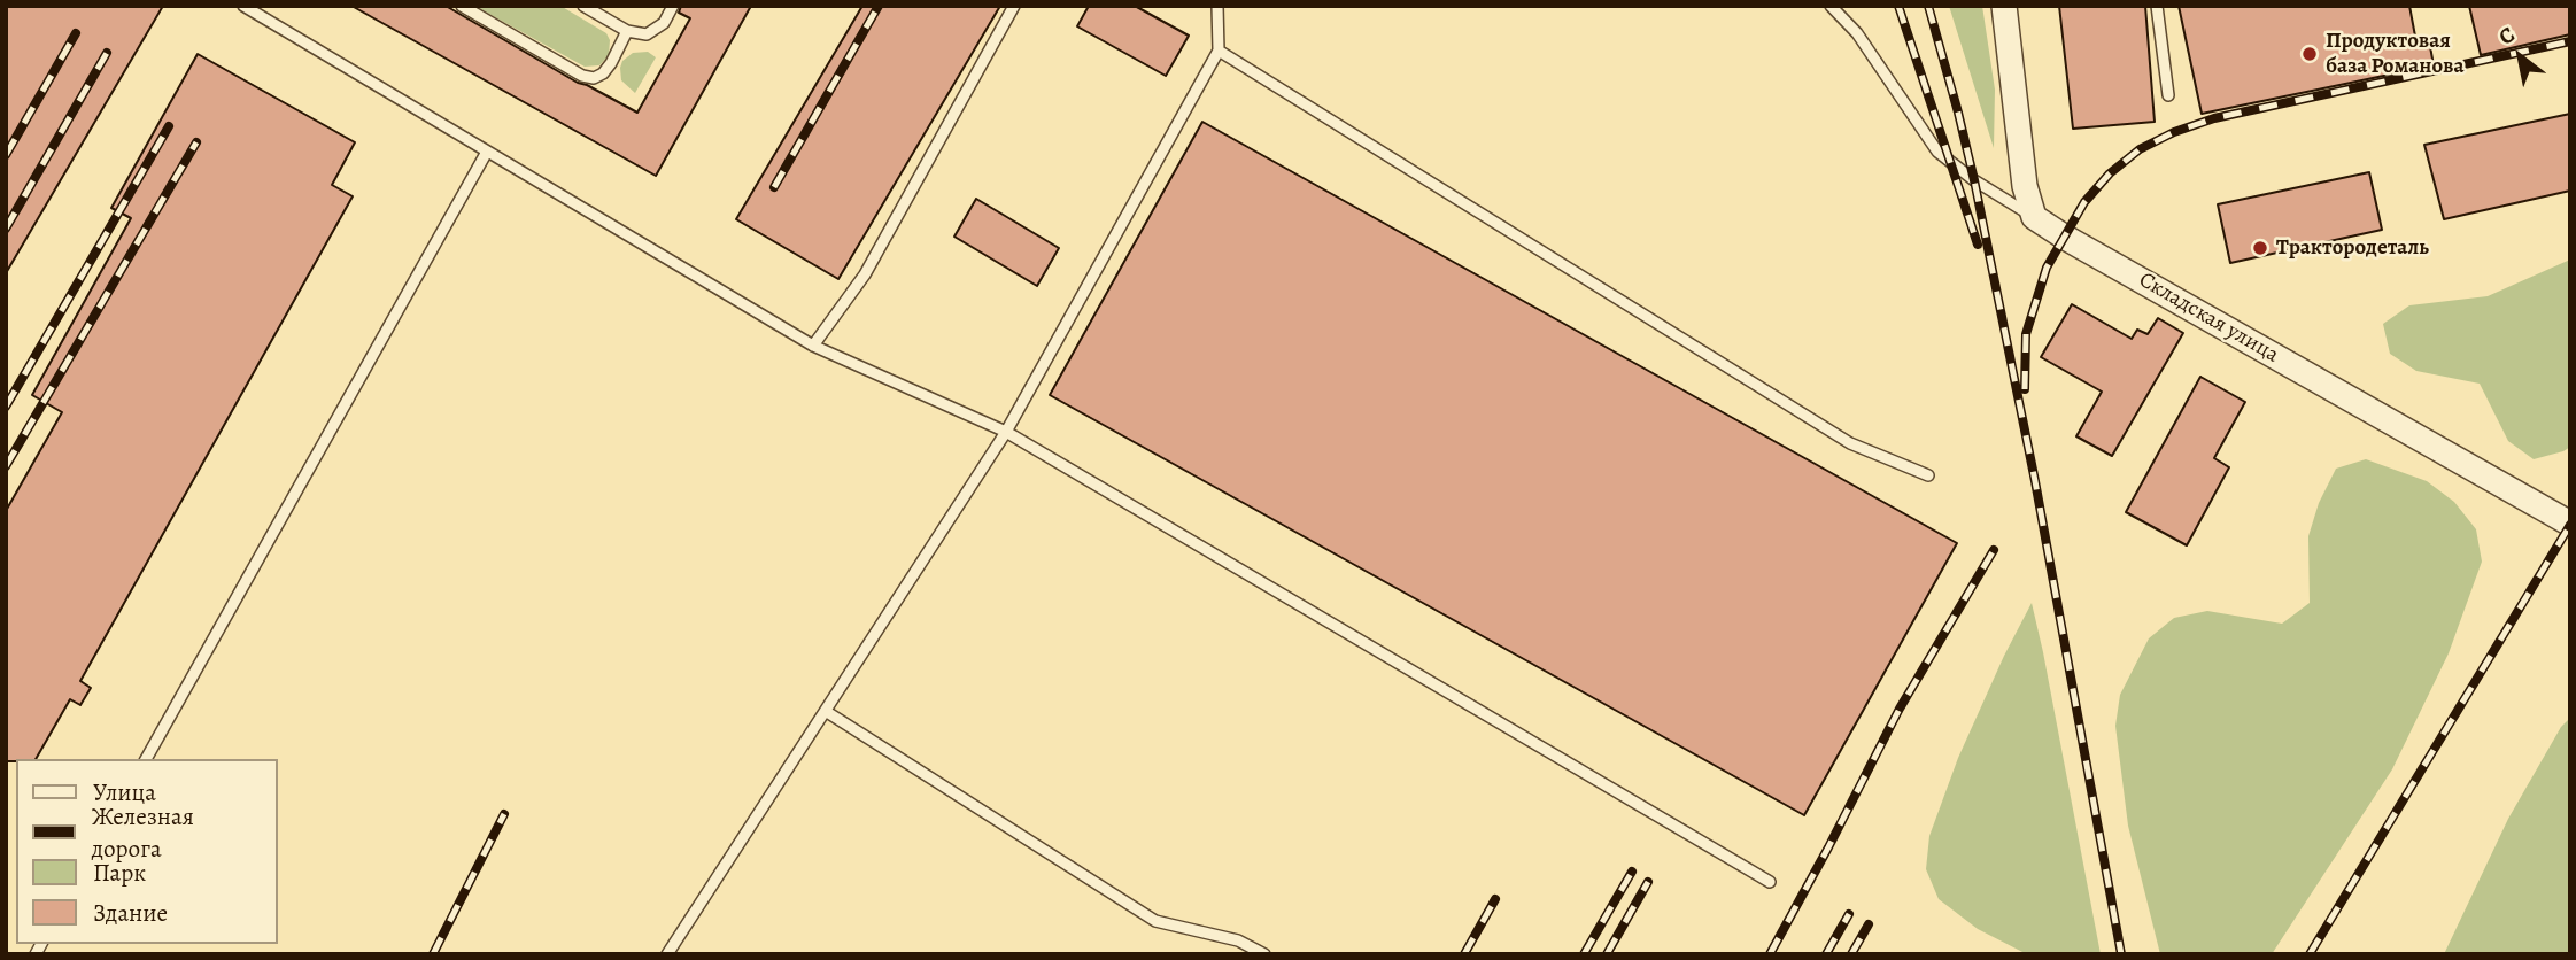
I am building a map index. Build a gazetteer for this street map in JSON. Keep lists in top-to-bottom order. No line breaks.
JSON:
{"streets":{"street":["Складская улица"]},"places":["Продуктовая база Романова","Трактородеталь"],"legend":["Улица","Железная дорога","Парк","Здание"],"north":"top left"}
